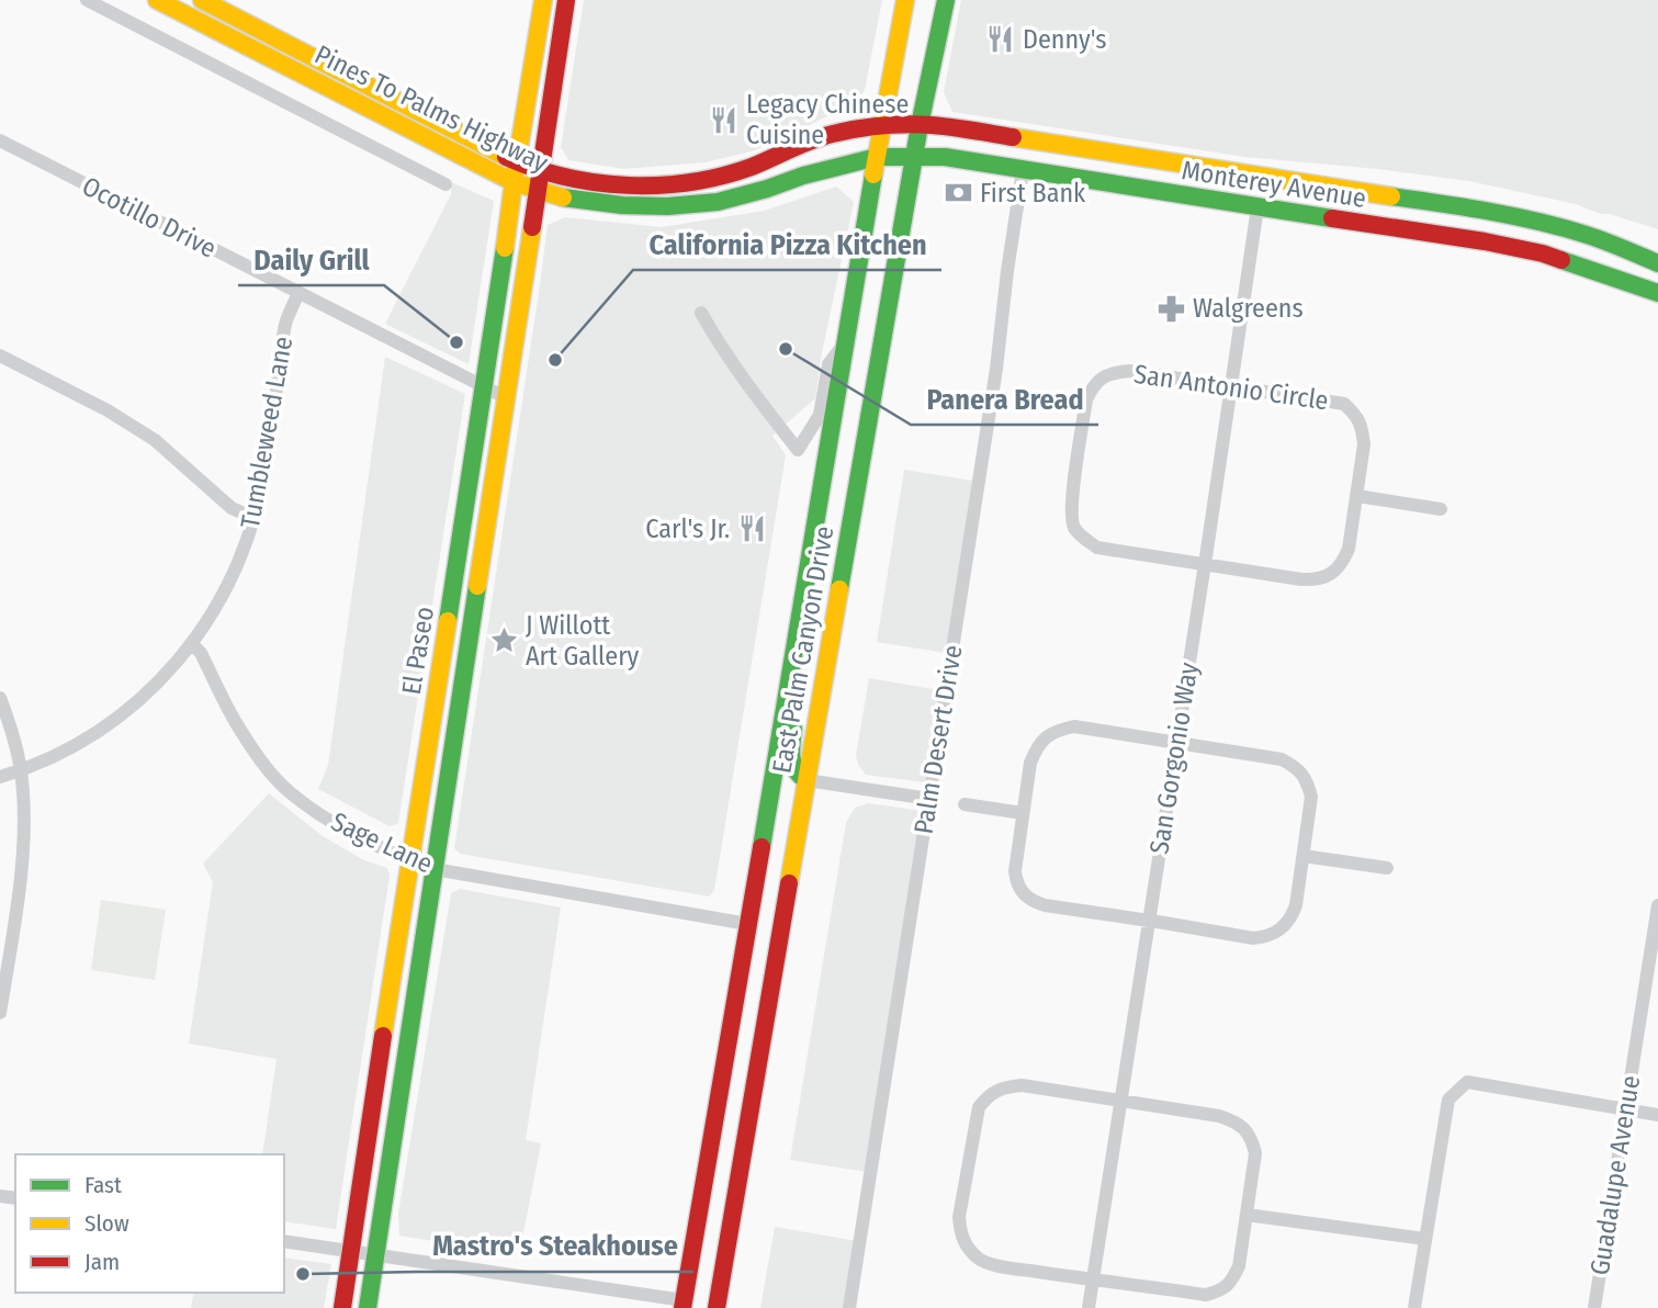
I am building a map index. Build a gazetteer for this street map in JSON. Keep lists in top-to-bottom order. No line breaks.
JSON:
{"streets":{"main road":["Pines To Palms Highway","Monterey Avenue","East Palm Canyon Drive","El Paseo"],"street":["Ocotillo Drive","San Antonio Circle","Tumbleweed Lane","Palm Desert Drive","San Gorgonio Way","Sage Lane","Guadalupe Avenue"]},"crossings":[["Pines To Palms Highway","Monterey Avenue"],["Pines To Palms Highway","East Palm Canyon Drive"],["Pines To Palms Highway","El Paseo"],["Monterey Avenue","East Palm Canyon Drive"],["Monterey Avenue","Palm Desert Drive"],["Monterey Avenue","San Gorgonio Way"],["Ocotillo Drive","Tumbleweed Lane"],["Ocotillo Drive","El Paseo"],["San Antonio Circle","San Gorgonio Way"],["Tumbleweed Lane","Sage Lane"],["East Palm Canyon Drive","Sage Lane"],["El Paseo","Sage Lane"]],"places":{"restaurant":["Denny's","Legacy Chinese Cuisine","Carl's Jr."],"bank":["First Bank"],"pharmacy":["Walgreens"],"other":["Daily Grill","Panera Bread","California Pizza Kitchen","Mastro's Steakhouse"],"place":["J Willott Art Gallery"]},"legend":["Fast","Slow","Jam"]}
